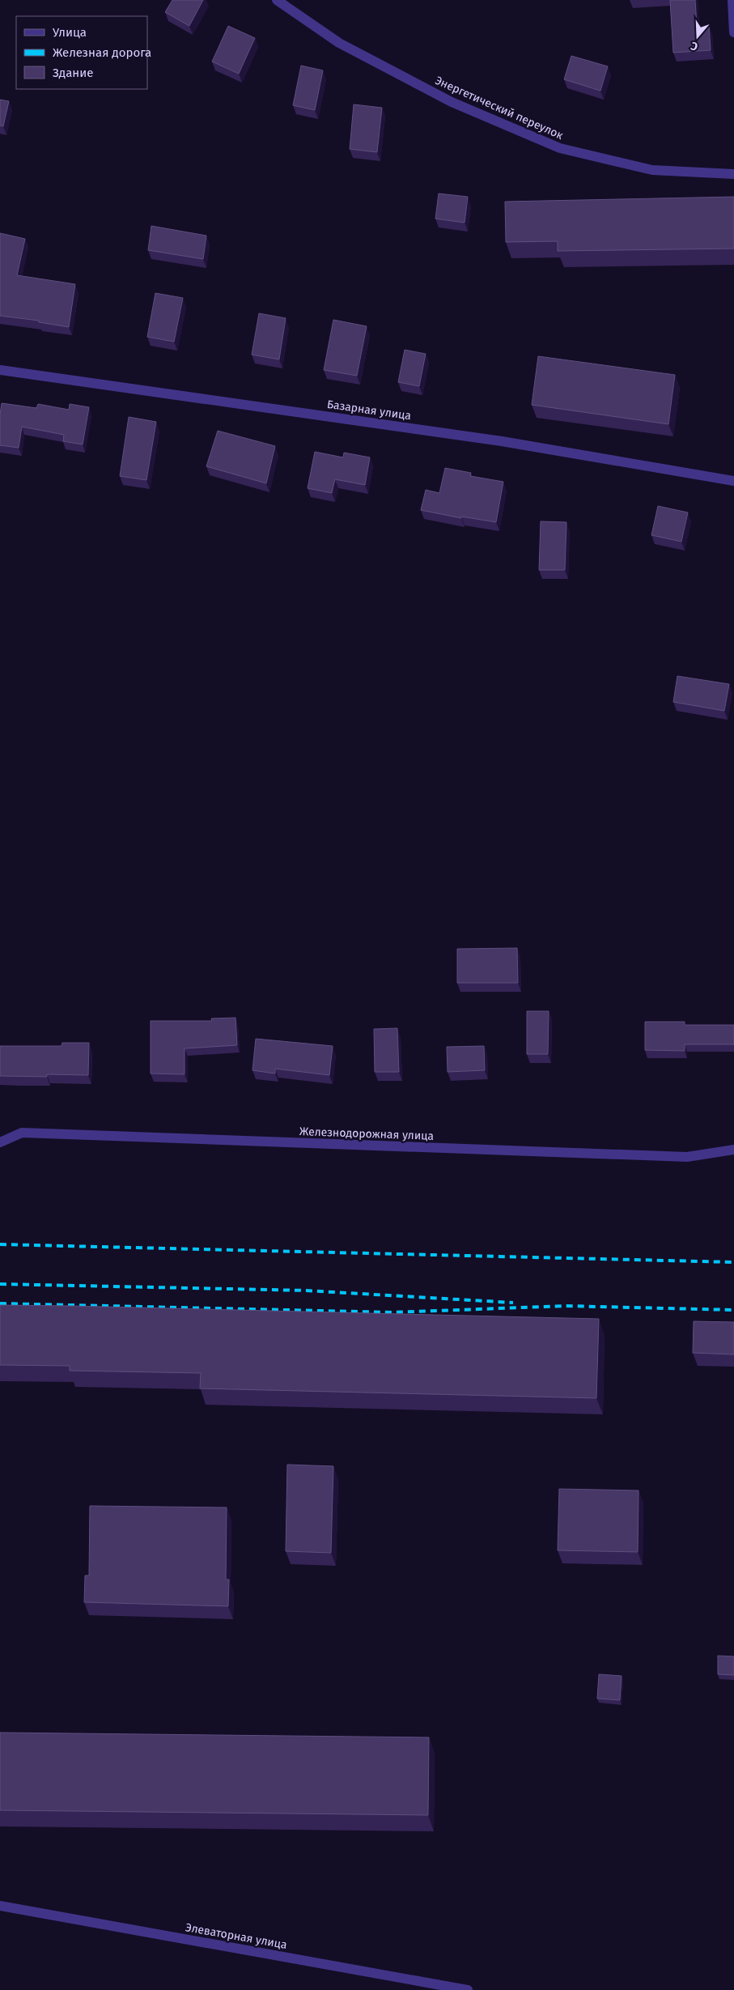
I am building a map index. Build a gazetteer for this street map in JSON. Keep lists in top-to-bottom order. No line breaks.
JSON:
{"streets":{"street":["Энергетический переулок","Базарная улица","Железнодорожная улица","Элеваторная улица"]},"legend":["Улица","Железная дорога","Здание"],"north":"bottom"}
